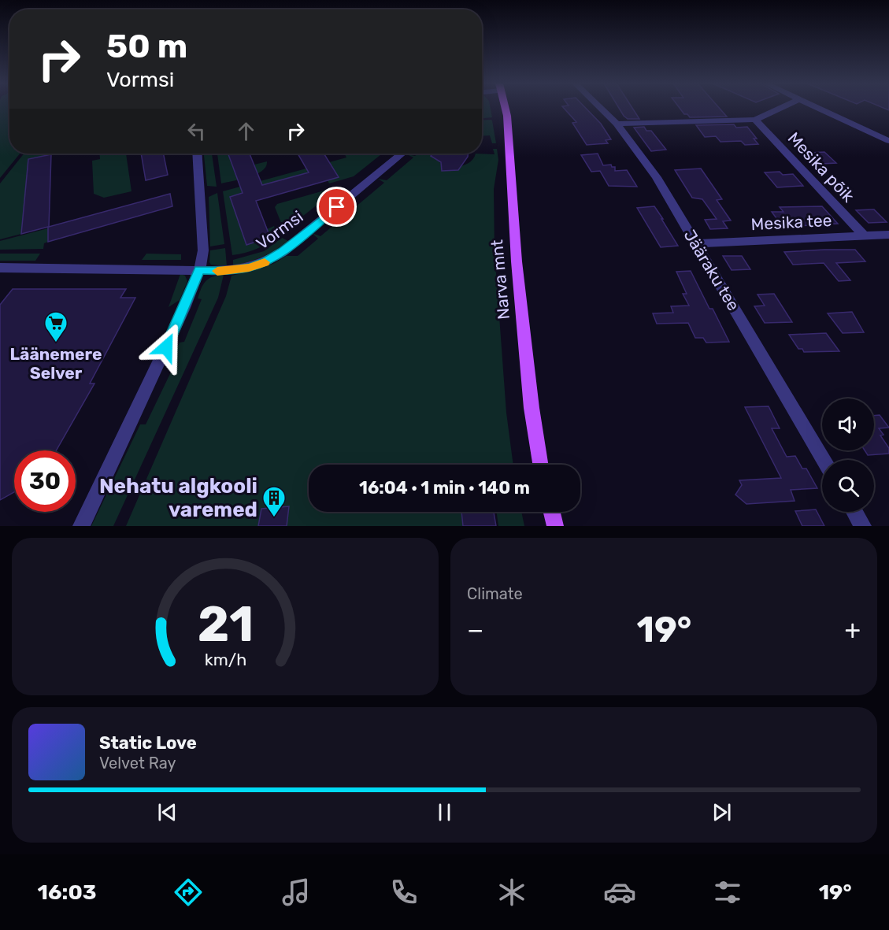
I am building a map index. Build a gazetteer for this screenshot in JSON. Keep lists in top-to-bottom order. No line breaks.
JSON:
{"streets":{"main road":["Narva mnt"],"street":["Mesika põik","Mesika tee","Vormsi","Jääraku tee"]},"crossings":[["Mesika põik","Mesika tee"],["Mesika tee","Jääraku tee"]],"places":{"supermarket":["Läänemere Selver"],"building":["Nehatu algkooli varemed"]},"page":{"turn":["50 m","Vormsi"],"limit":"30","trip":"16:04 · 1 min · 140 m","tile":"Climate","heat":["−","19°","+"],"song":["Static Love","Velvet Ray"],"tabs":["16:03","19°"],"gauge":["21","km/h"]}}
